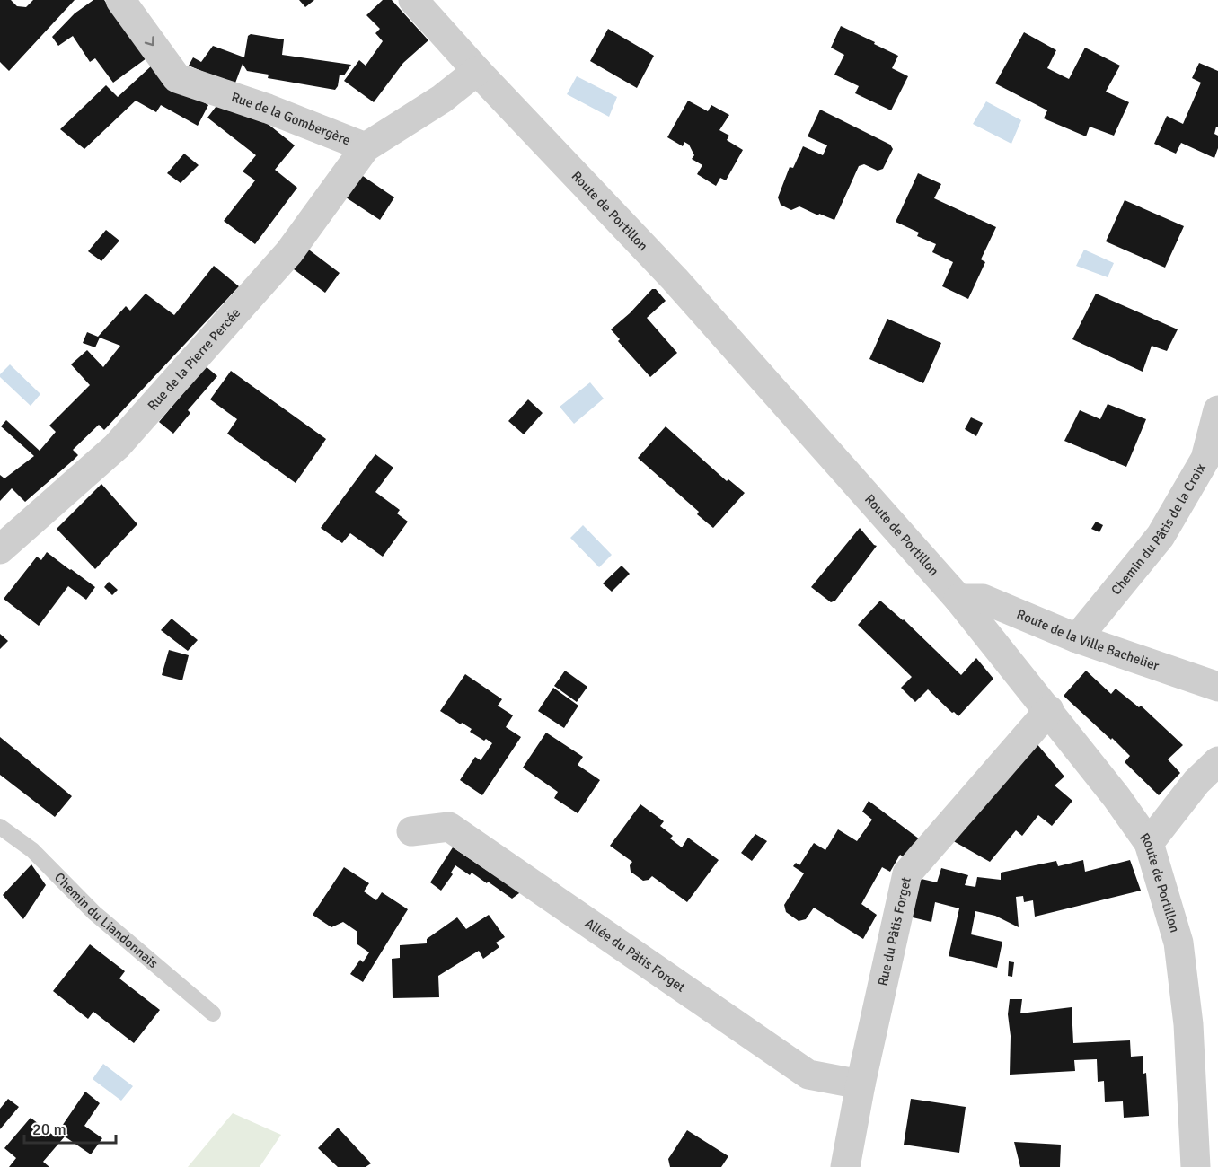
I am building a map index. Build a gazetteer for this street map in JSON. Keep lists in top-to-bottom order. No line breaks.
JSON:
{"streets":{"street":["Rue de la Gombergère","Route de Portillon","Rue de la Pierre Percée","Chemin du Pâtis de la Croix","Route de la Ville Bachelier","Rue du Pâtis Forget","Allée du Pâtis Forget"],"lane":["Chemin du Liandonnais"]},"crossings":[["Rue de la Gombergère","Route de Portillon"],["Rue de la Gombergère","Rue de la Pierre Percée"],["Route de Portillon","Route de la Ville Bachelier"],["Route de Portillon","Rue du Pâtis Forget"],["Chemin du Pâtis de la Croix","Route de la Ville Bachelier"],["Rue du Pâtis Forget","Allée du Pâtis Forget"]],"one_way":["Rue de la Gombergère"],"scale_bar":"20 m"}
